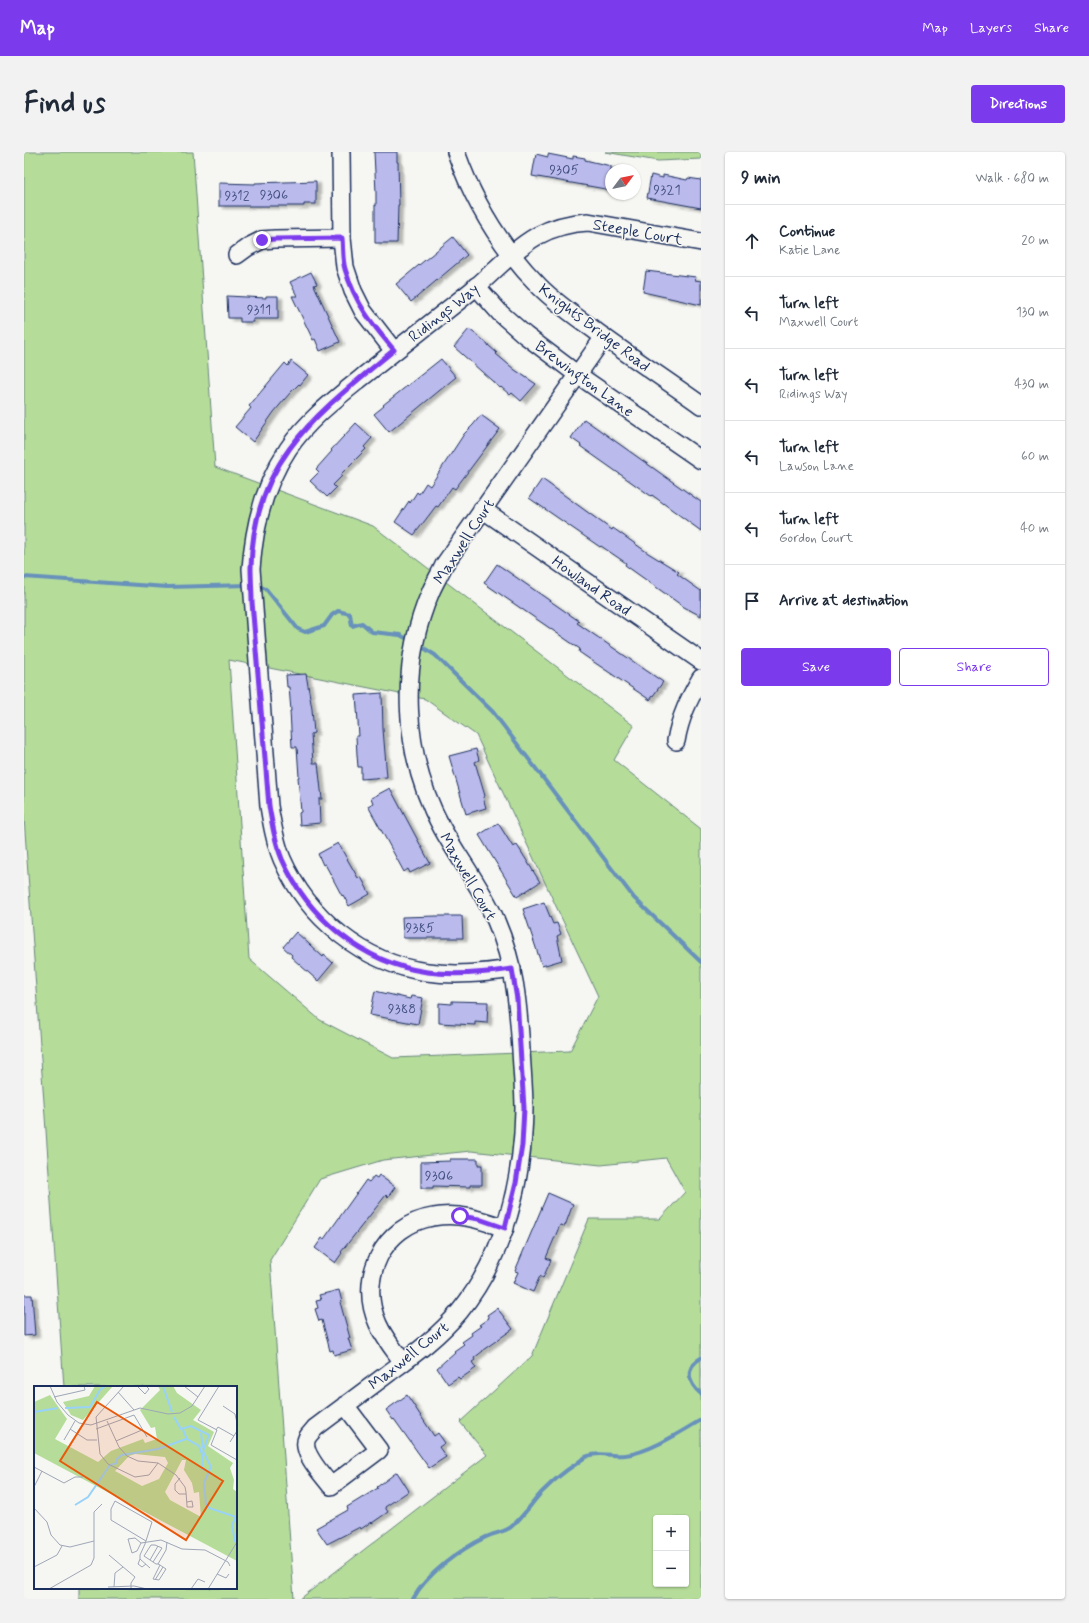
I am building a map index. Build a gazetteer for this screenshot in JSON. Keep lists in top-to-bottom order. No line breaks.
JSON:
{"streets":{"street":["Steeple Court","Ridings Way","Knights Bridge Road","Brewington Lane","Maxwell Court","Howland Road"]},"crossings":[["Steeple Court","Ridings Way"],["Steeple Court","Knights Bridge Road"],["Ridings Way","Knights Bridge Road"],["Ridings Way","Brewington Lane"],["Ridings Way","Maxwell Court"],["Knights Bridge Road","Maxwell Court"],["Brewington Lane","Maxwell Court"],["Maxwell Court","Howland Road"]],"house_numbers":["9305","9321","9306","9312","9311","9385","9388","9306"],"north":"top right","page":{"header":"Map","nav":["Map","Layers","Share"],"buttons":["Directions",["Save","Share"]],"title":"Find us","heading":["9 min","Walk · 680 m"],"list":[["Continue","Katie Lane","20 m"],["Turn left","Maxwell Court","130 m"],["Turn left","Ridings Way","430 m"],["Turn left","Lawson Lane","60 m"],["Turn left","Gordon Court","40 m"],"Arrive at destination"],"map_buttons":["+","−"]}}
